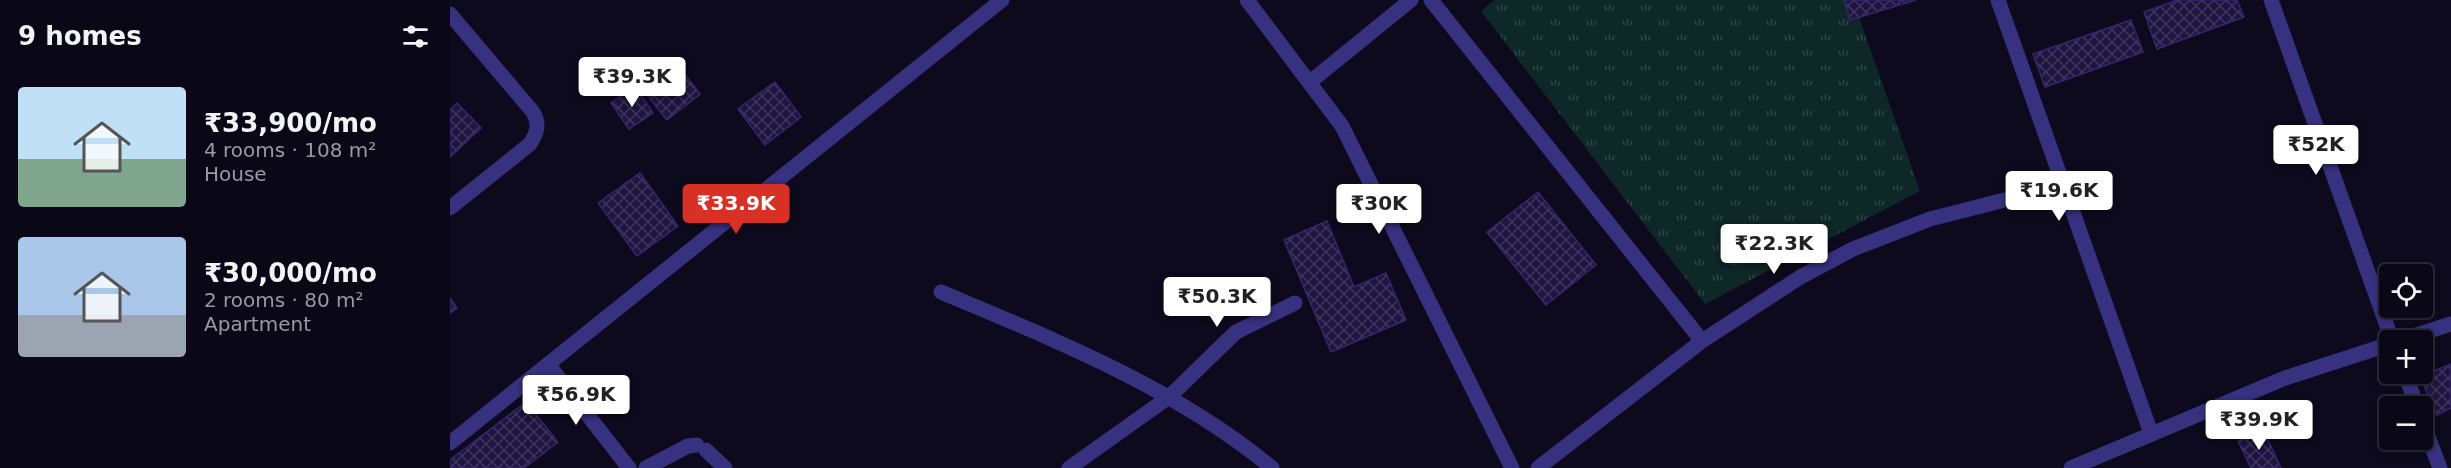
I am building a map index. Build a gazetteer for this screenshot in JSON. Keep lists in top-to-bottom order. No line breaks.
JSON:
{"page":{"heading":"9 homes","price":["₹39.3K","₹52K","₹19.6K","₹33.9K","₹30K","₹22.3K","₹50.3K","₹56.9K","₹39.9K"],"list":[{"name":"₹33,900/mo","note":"4 rooms · 108 m² · House"},{"name":"₹30,000/mo","note":"2 rooms · 80 m² · Apartment"}],"map_buttons":["+","−"]}}
